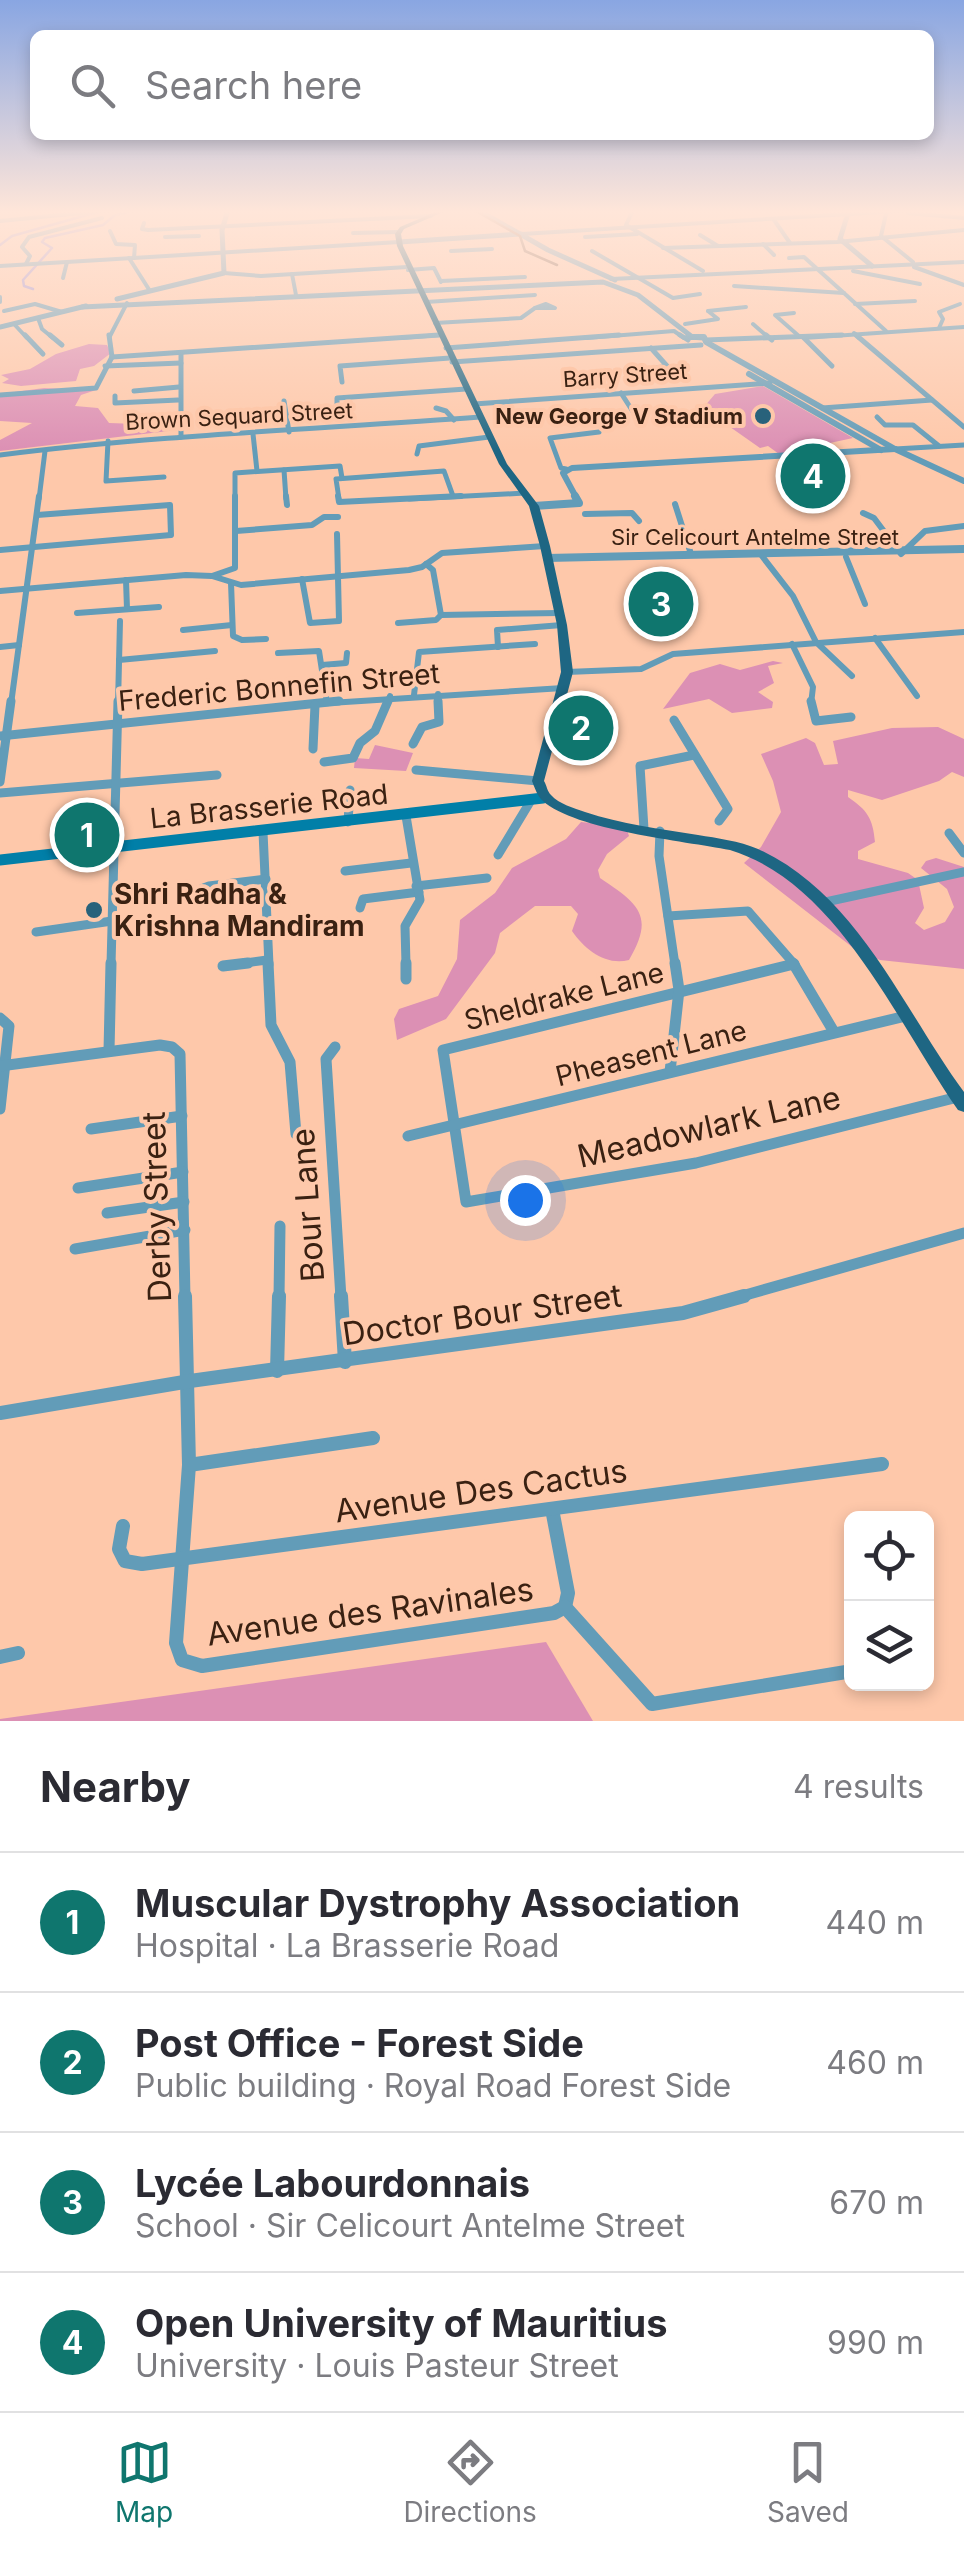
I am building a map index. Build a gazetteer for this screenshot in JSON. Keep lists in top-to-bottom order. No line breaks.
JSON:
{"streets":{"main road":["La Brasserie Road"],"street":["Barry Street","Brown Sequard Street","Sir Celicourt Antelme Street","Frederic Bonnefin Street","Sheldrake Lane","Pheasent Lane","Meadowlark Lane","Bour Lane","Derby Street","Doctor Bour Street","Avenue Des Cactus","Avenue des Ravinales"]},"crossings":[["Sheldrake Lane","Pheasent Lane"],["Sheldrake Lane","Meadowlark Lane"],["Bour Lane","Doctor Bour Street"],["Derby Street","Doctor Bour Street"]],"places":["New George V Stadium","Shri Radha & Krishna Mandiram"],"page":{"search":"Search here","pins":["4","3","2","1"],"heading":["Nearby","4 results"],"list":[{"mark":"1","name":"Muscular Dystrophy Association","note":"Hospital · La Brasserie Road","value":"440 m"},{"mark":"2","name":"Post Office - Forest Side","note":"Public building · Royal Road Forest Side","value":"460 m"},{"mark":"3","name":"Lycée Labourdonnais","note":"School · Sir Celicourt Antelme Street","value":"670 m"},{"mark":"4","name":"Open University of Mauritius","note":"University · Louis Pasteur Street","value":"990 m"}],"nav":["Map","Directions","Saved"]}}
